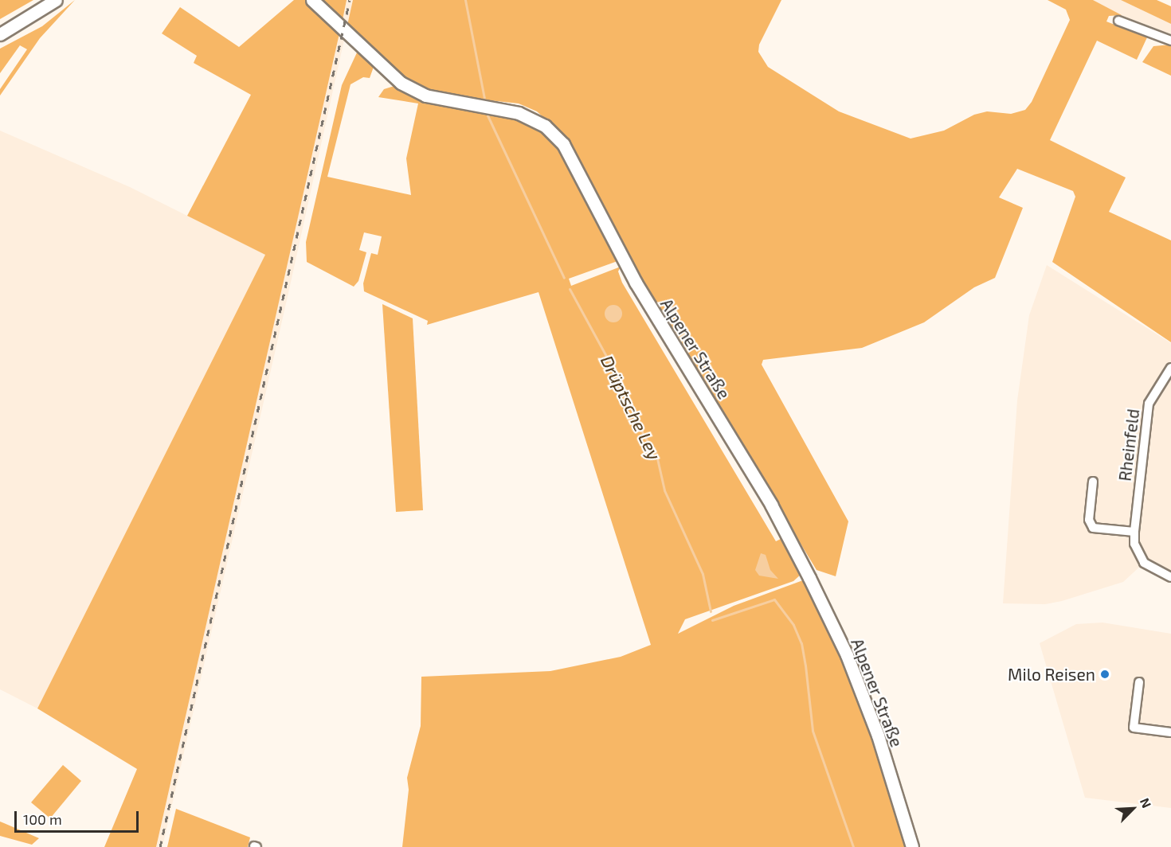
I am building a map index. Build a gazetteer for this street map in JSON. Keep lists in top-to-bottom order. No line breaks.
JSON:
{"streets":{"street":["Alpener Straße","Rheinfeld"]},"water":["Drüptsche Ley"],"places":["Milo Reisen"],"scale_bar":"100 m","north":"top right"}
